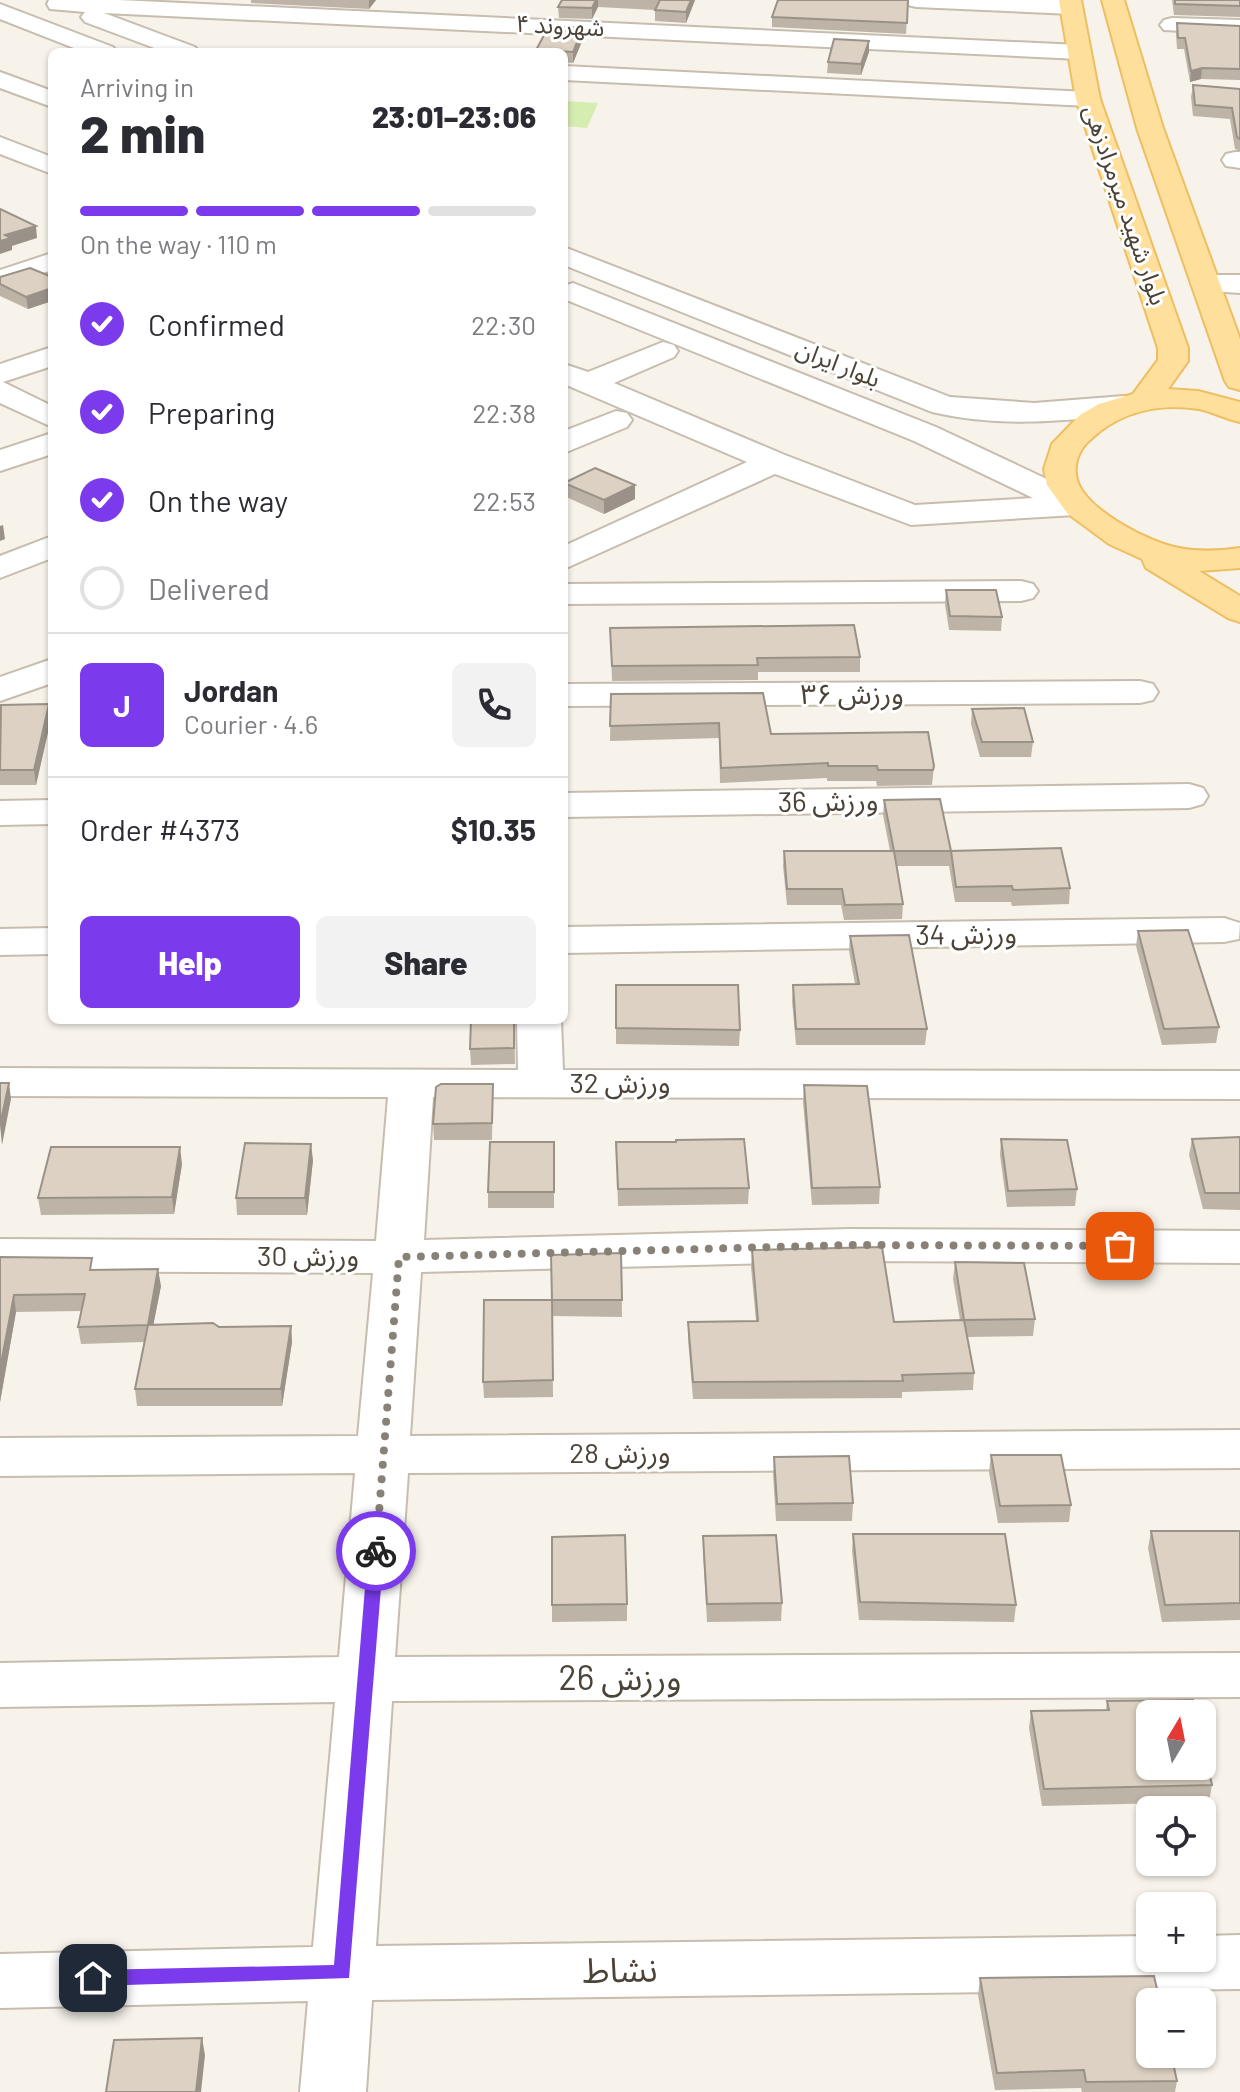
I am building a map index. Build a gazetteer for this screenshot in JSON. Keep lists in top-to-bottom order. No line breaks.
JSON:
{"streets":{"main road":["بلوار شهید میرمرادزهی"],"street":["شهروند ۴","بلوار ایران","ورزش ۳۶","ورزش 36","ورزش 34","ورزش 32","ورزش 30","ورزش 28","ورزش 26","نشاط"]},"crossings":[["شهروند ۴","بلوار شهید میرمرادزهی"],["بلوار شهید میرمرادزهی","بلوار ایران"]],"north":"top","page":{"heading":["2 min","Arriving in","23:01–23:06"],"panel":["Jordan","Courier · 4.6","Order #4373","$10.35"],"bar":"On the way · 110 m","list":[["Confirmed","22:30"],["Preparing","22:38"],["On the way","22:53"],"Delivered"],"round":"J","buttons":["Help","Share"],"map_buttons":["+","−"]}}
